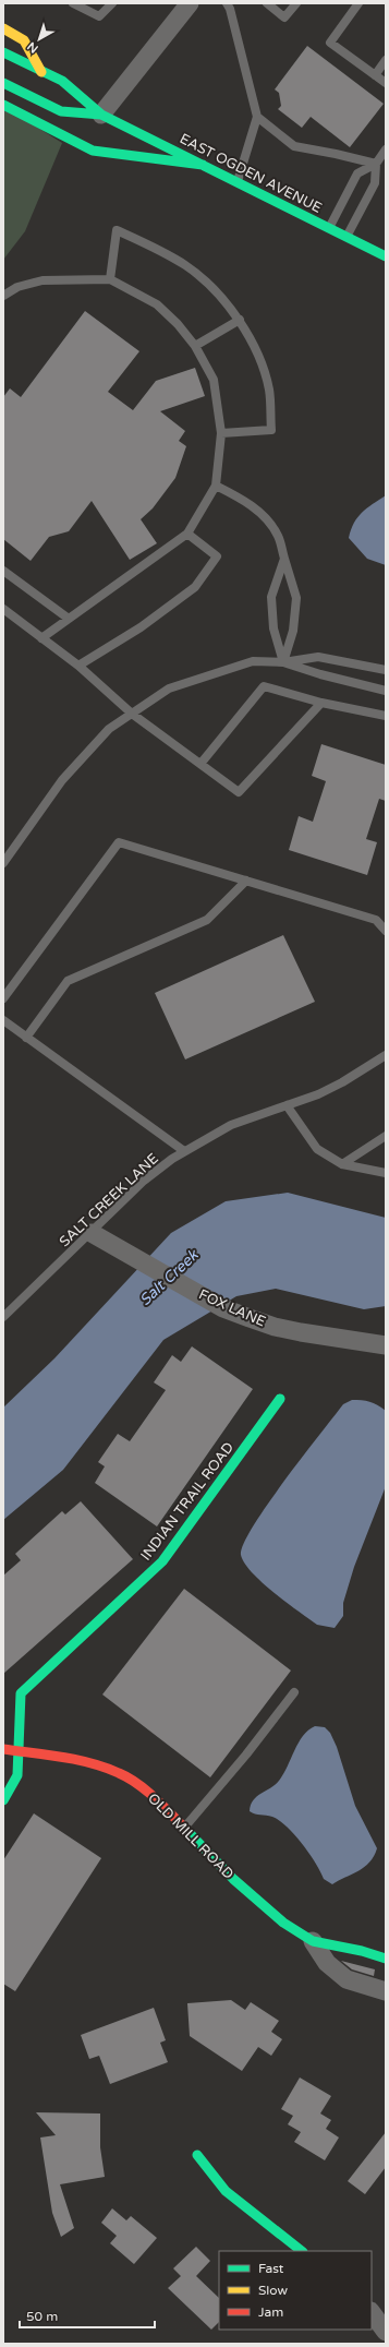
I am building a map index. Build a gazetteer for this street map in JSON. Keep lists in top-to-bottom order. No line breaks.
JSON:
{"streets":{"main road":["EAST OGDEN AVENUE","INDIAN TRAIL ROAD","OLD MILL ROAD"],"street":["FOX LANE"],"lane":["SALT CREEK LANE"]},"crossings":[["SALT CREEK LANE","FOX LANE"],["INDIAN TRAIL ROAD","OLD MILL ROAD"]],"water":["Salt Creek"],"legend":["Fast","Slow","Jam"],"scale_bar":"50 m","north":"bottom left"}
